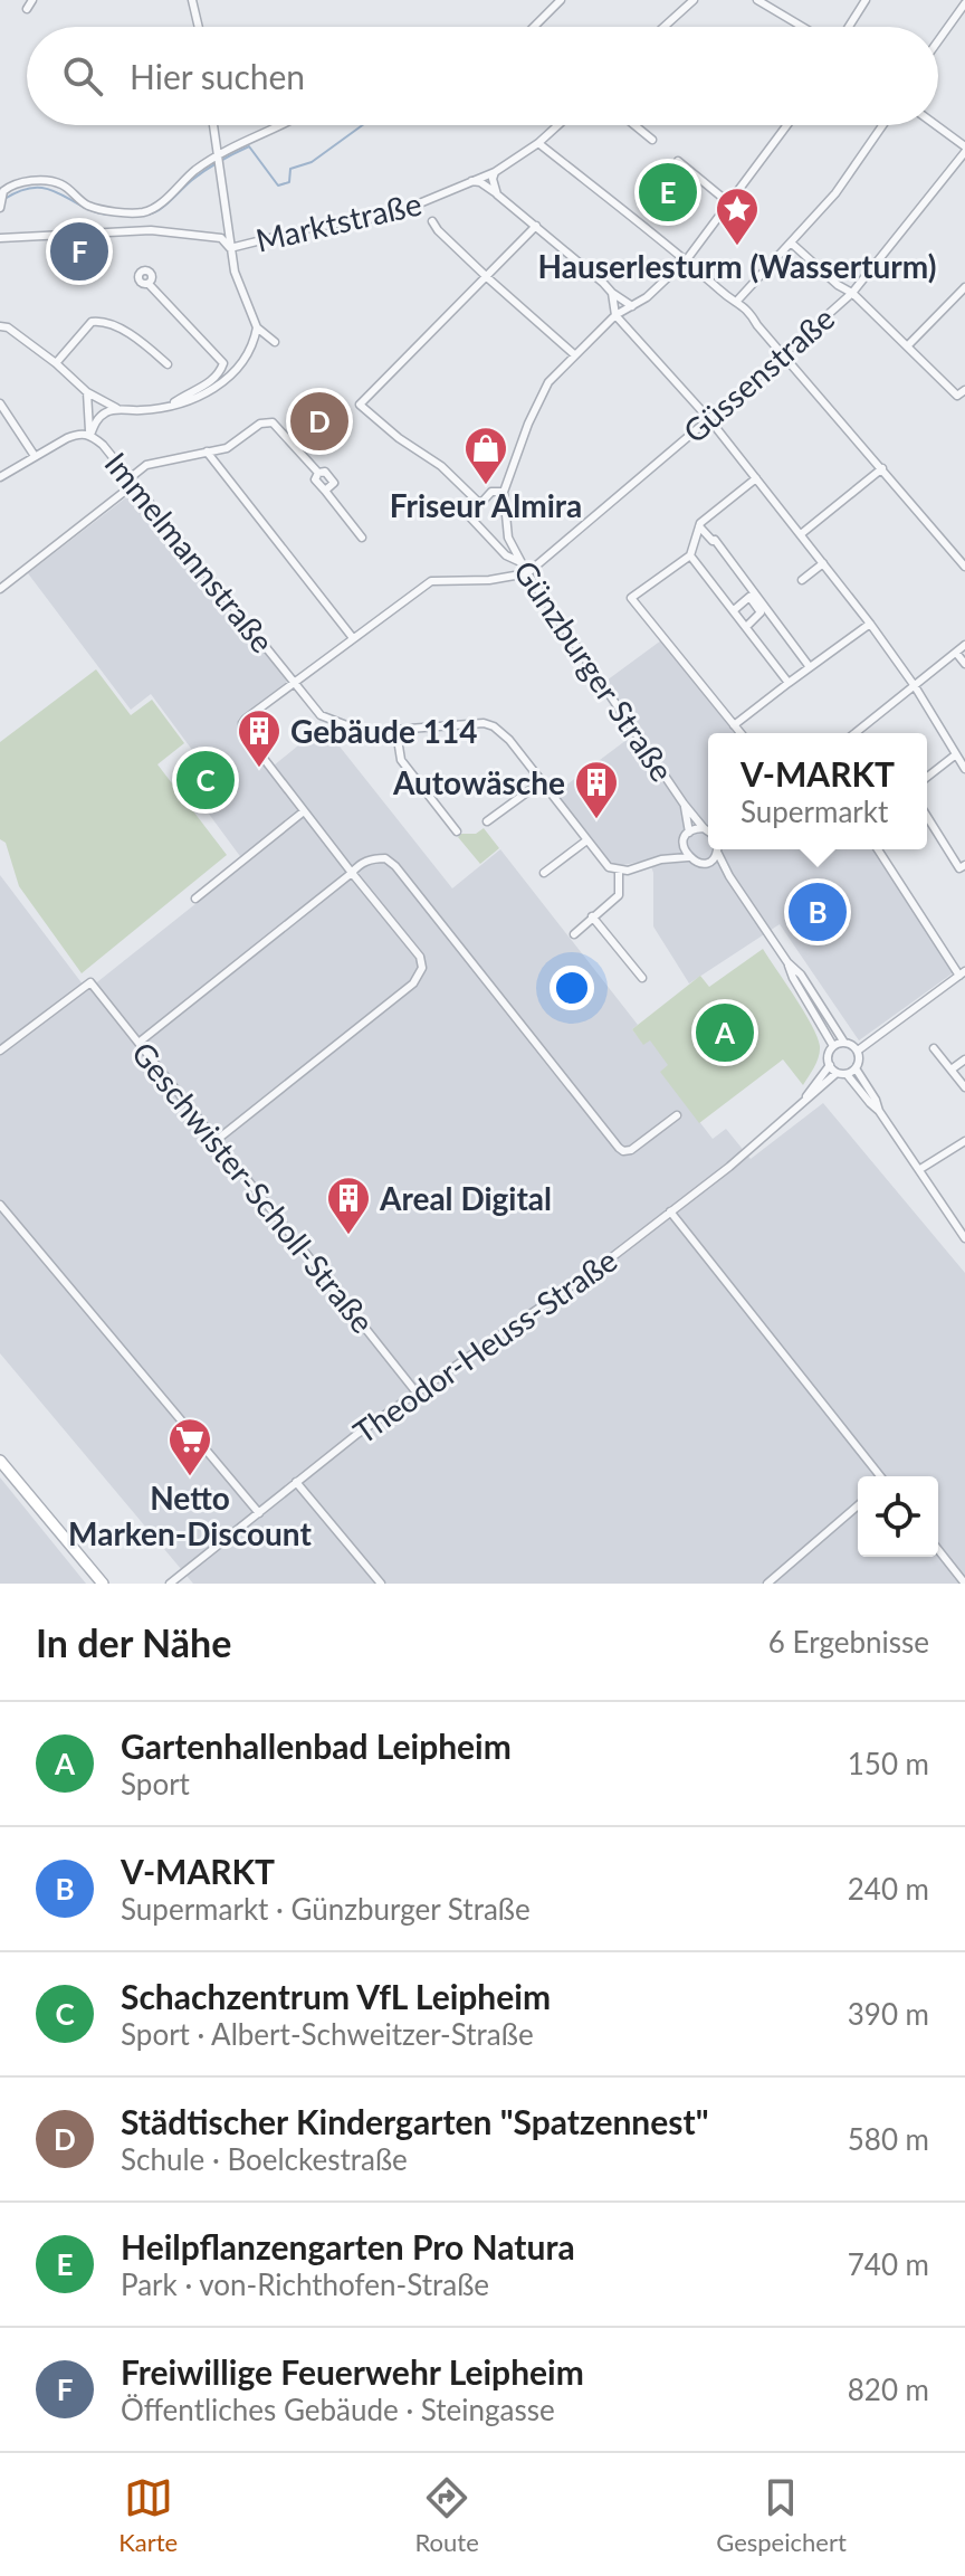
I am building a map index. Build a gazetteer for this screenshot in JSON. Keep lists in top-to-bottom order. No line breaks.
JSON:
{"streets":{"street":["Marktstraße","Güssenstraße","Immelmannstraße","Günzburger Straße","Geschwister-Scholl-Straße","Theodor-Heuss-Straße"]},"crossings":[["Güssenstraße","Günzburger Straße"],["Geschwister-Scholl-Straße","Theodor-Heuss-Straße"]],"places":{"place":["Hauserlesturm (Wasserturm)"],"shop":["Friseur Almira"],"building":["Gebäude 114","Autowäsche","Areal Digital"],"supermarket":["Netto Marken-Discount"]},"page":{"search":"Hier suchen","pins":["E","F","D","C","B","A"],"popup":["V-MARKT","Supermarkt"],"heading":["In der Nähe","6 Ergebnisse"],"list":[{"mark":"A","name":"Gartenhallenbad Leipheim","note":"Sport","value":"150 m"},{"mark":"B","name":"V-MARKT","note":"Supermarkt · Günzburger Straße","value":"240 m"},{"mark":"C","name":"Schachzentrum VfL Leipheim","note":"Sport · Albert-Schweitzer-Straße","value":"390 m"},{"mark":"D","name":"Städtischer Kindergarten \"Spatzennest\"","note":"Schule · Boelckestraße","value":"580 m"},{"mark":"E","name":"Heilpflanzengarten Pro Natura","note":"Park · von-Richthofen-Straße","value":"740 m"},{"mark":"F","name":"Freiwillige Feuerwehr Leipheim","note":"Öffentliches Gebäude · Steingasse","value":"820 m"}],"nav":["Karte","Route","Gespeichert"]}}
